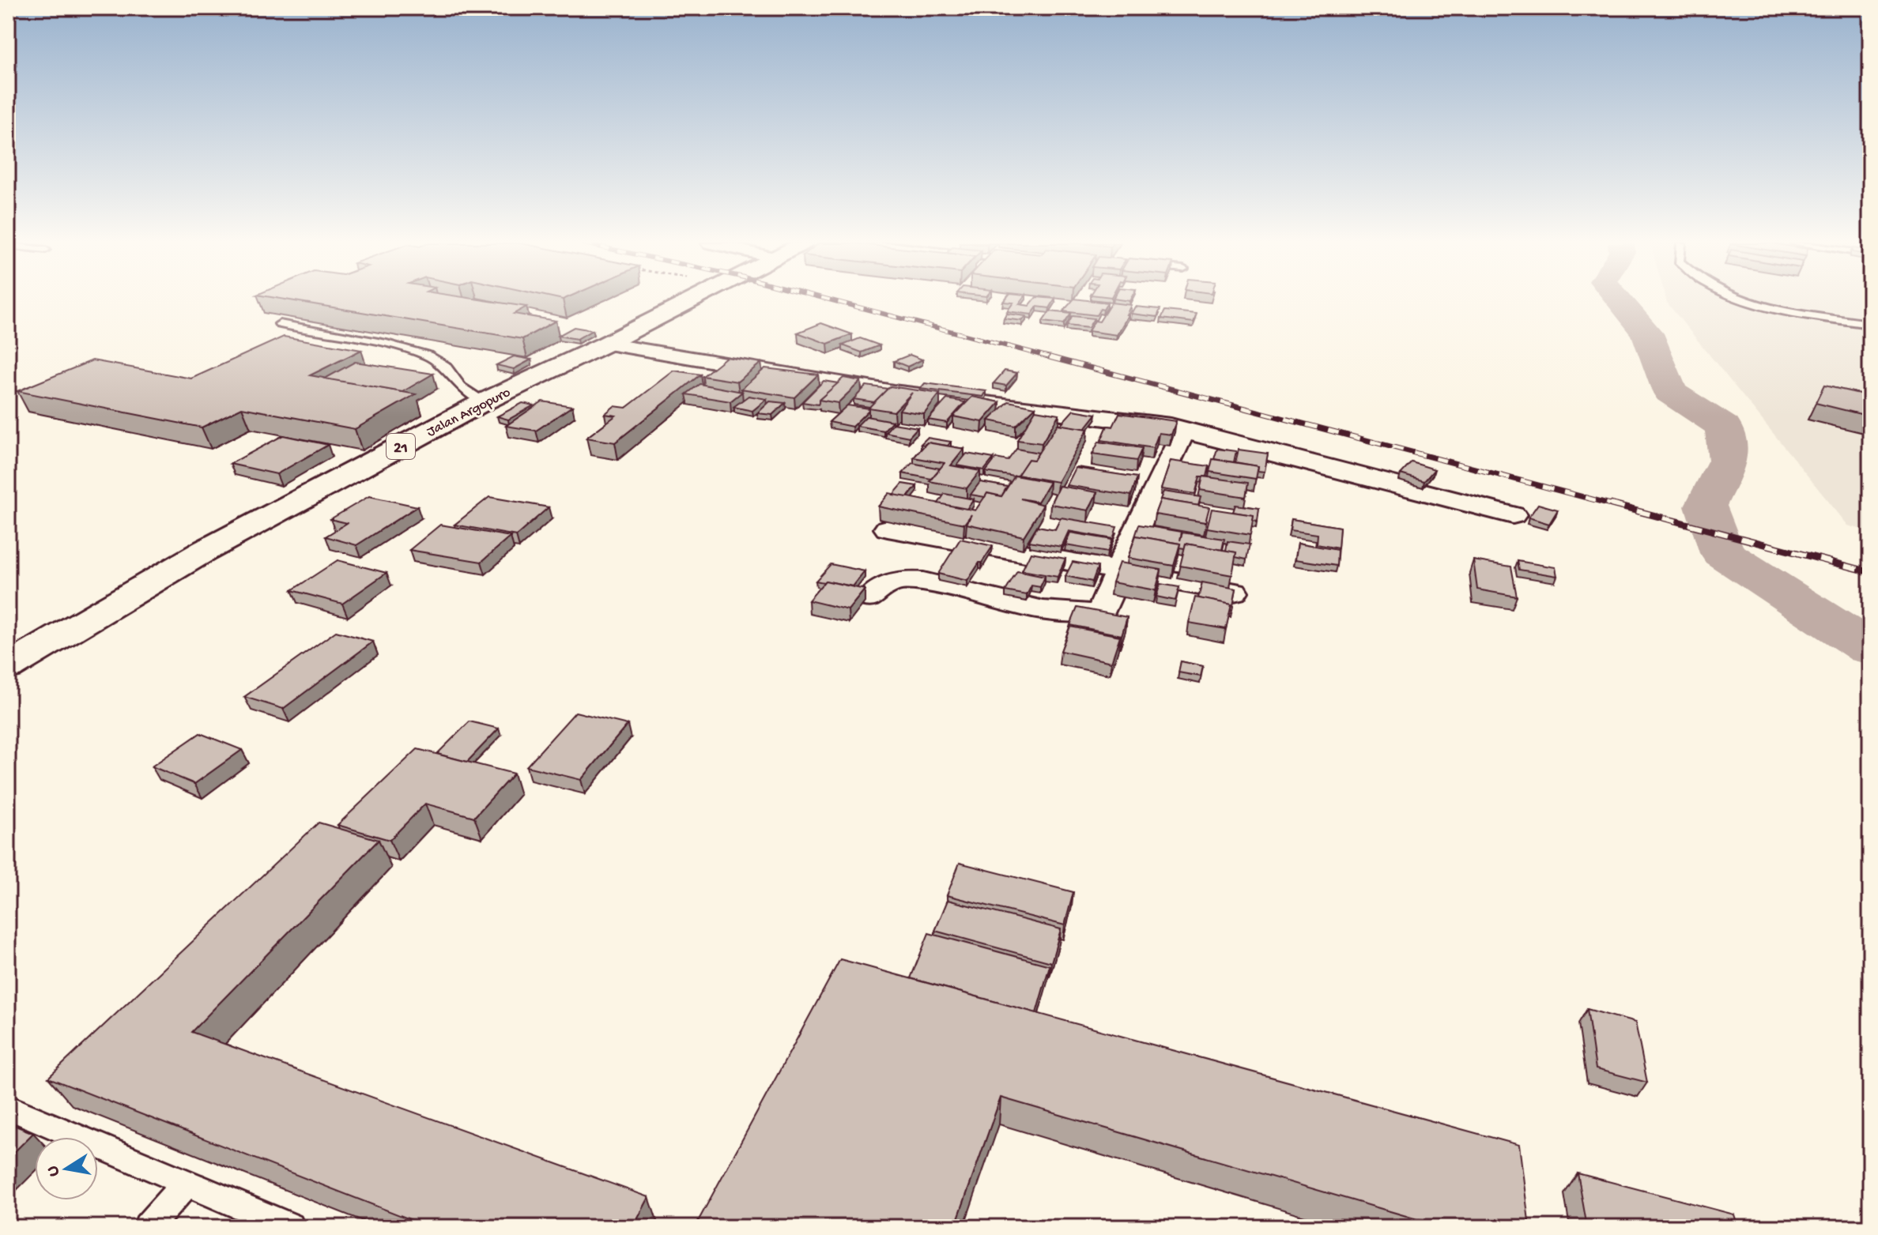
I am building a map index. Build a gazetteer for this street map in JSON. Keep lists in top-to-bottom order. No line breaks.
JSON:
{"streets":{"highway":["Jalan Argopuro","21"]},"north":"left"}
